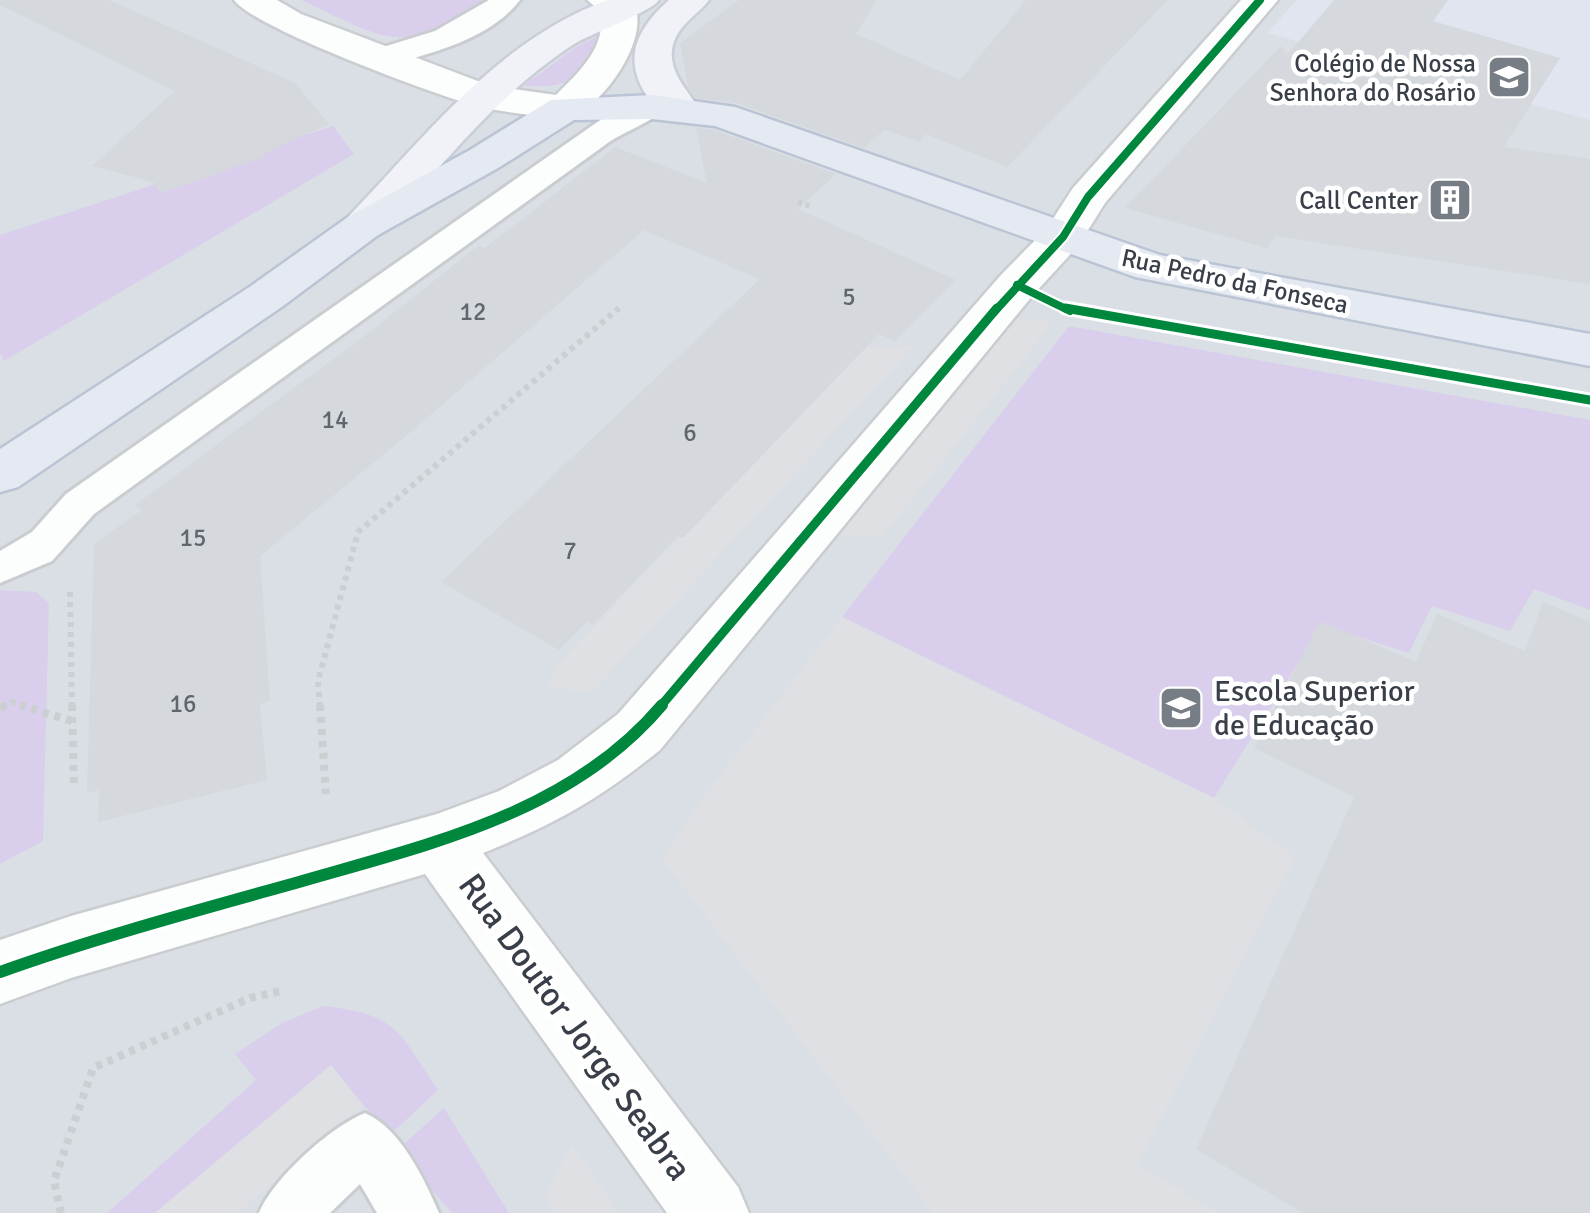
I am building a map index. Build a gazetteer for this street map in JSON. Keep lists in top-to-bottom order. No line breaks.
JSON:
{"streets":{"main road":["Rua Pedro da Fonseca"],"street":["Rua Doutor Jorge Seabra"]},"places":{"school or university":["Colégio de Nossa Senhora do Rosário","Escola Superior de Educação"],"building":["Call Center"]},"house_numbers":["5","12","14","6","15","7","16"]}
